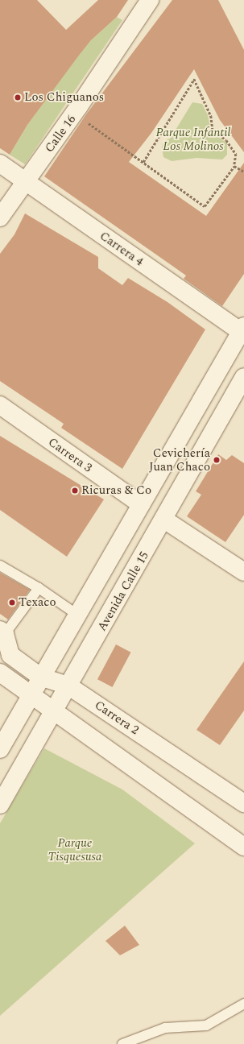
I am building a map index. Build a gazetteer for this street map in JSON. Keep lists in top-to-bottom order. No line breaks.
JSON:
{"streets":{"street":["Calle 16","Carrera 4","Carrera 3","Avenida Calle 15","Carrera 2"]},"crossings":[["Calle 16","Carrera 4"],["Avenida Calle 15","Carrera 2"]],"parks":["Parque Infantil Los Molinos","Parque Tisquesusa"],"places":["Los Chiguanos","Cevichería Juan Chaco","Ricuras & Co","Texaco"]}
